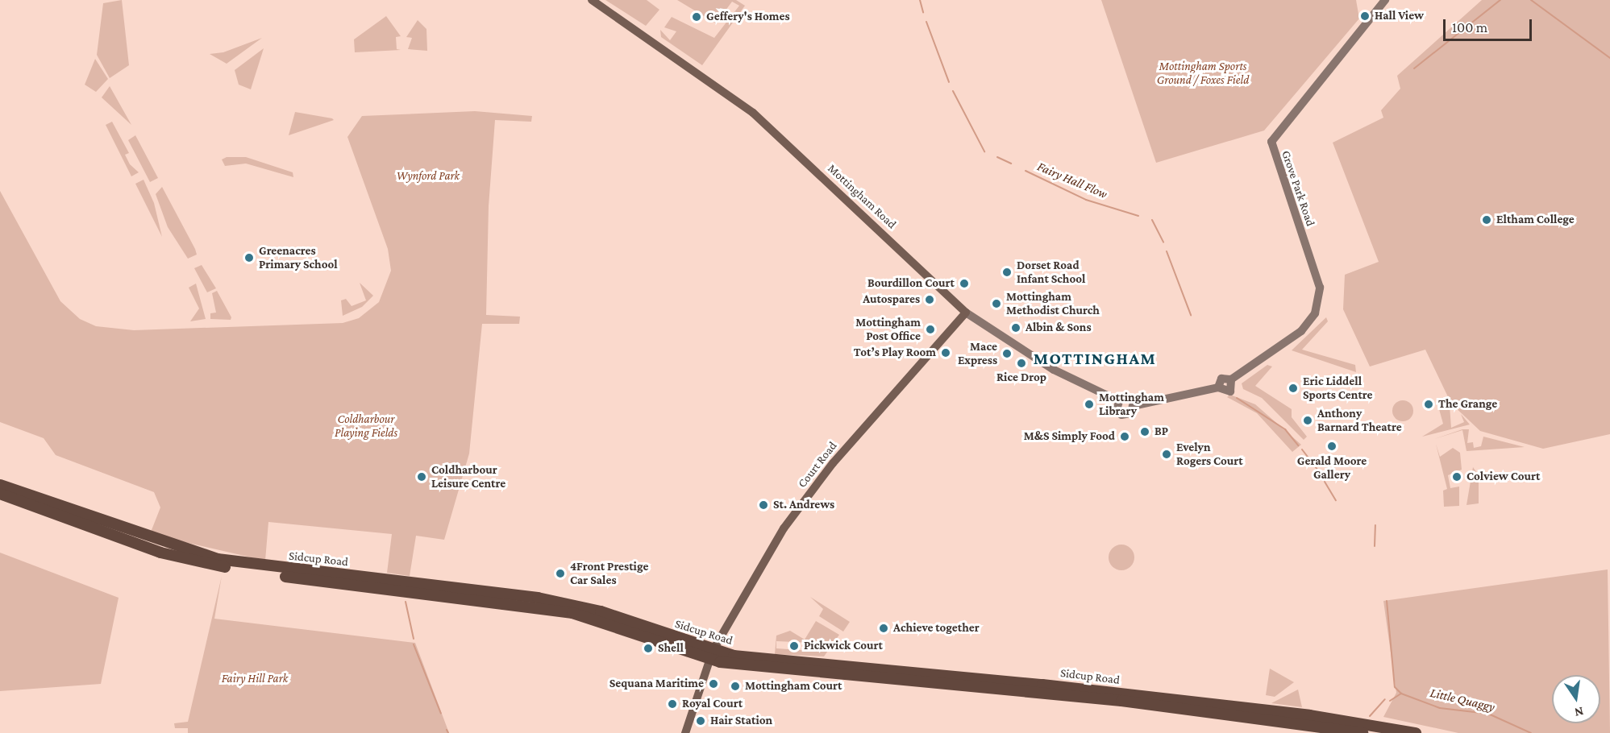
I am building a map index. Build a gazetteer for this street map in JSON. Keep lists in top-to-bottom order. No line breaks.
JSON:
{"streets":{"highway":["Sidcup Road"],"main road":["Grove Park Road","Mottingham Road","Court Road"]},"crossings":[["Grove Park Road","Mottingham Road"],["Mottingham Road","Court Road"],["Court Road","Sidcup Road"]],"districts":["MOTTINGHAM"],"water":["Fairy Hall Flow","Little Quaggy"],"parks":["Mottingham Sports Ground / Foxes Field","Wynford Park","Coldharbour Playing Fields","Fairy Hill Park"],"places":["Hall View","Geffery's Homes","Eltham College","Greenacres Primary School","Dorset Road Infant School","Bourdillon Court","Autospares","Mottingham Methodist Church","Albin & Sons","Mottingham Post Office","Tot’s Play Room","Mace Express","Rice Drop","Eric Liddell Sports Centre","Mottingham Library","The Grange","Anthony Barnard Theatre","BP","M&S Simply Food","Gerald Moore Gallery","Evelyn Rogers Court","Coldharbour Leisure Centre","Colview Court","St. Andrews","4Front Prestige Car Sales","Achieve together","Pickwick Court","Shell","Sequana Maritime","Mottingham Court","Royal Court","Hair Station"],"scale_bar":"100 m","north":"bottom"}
